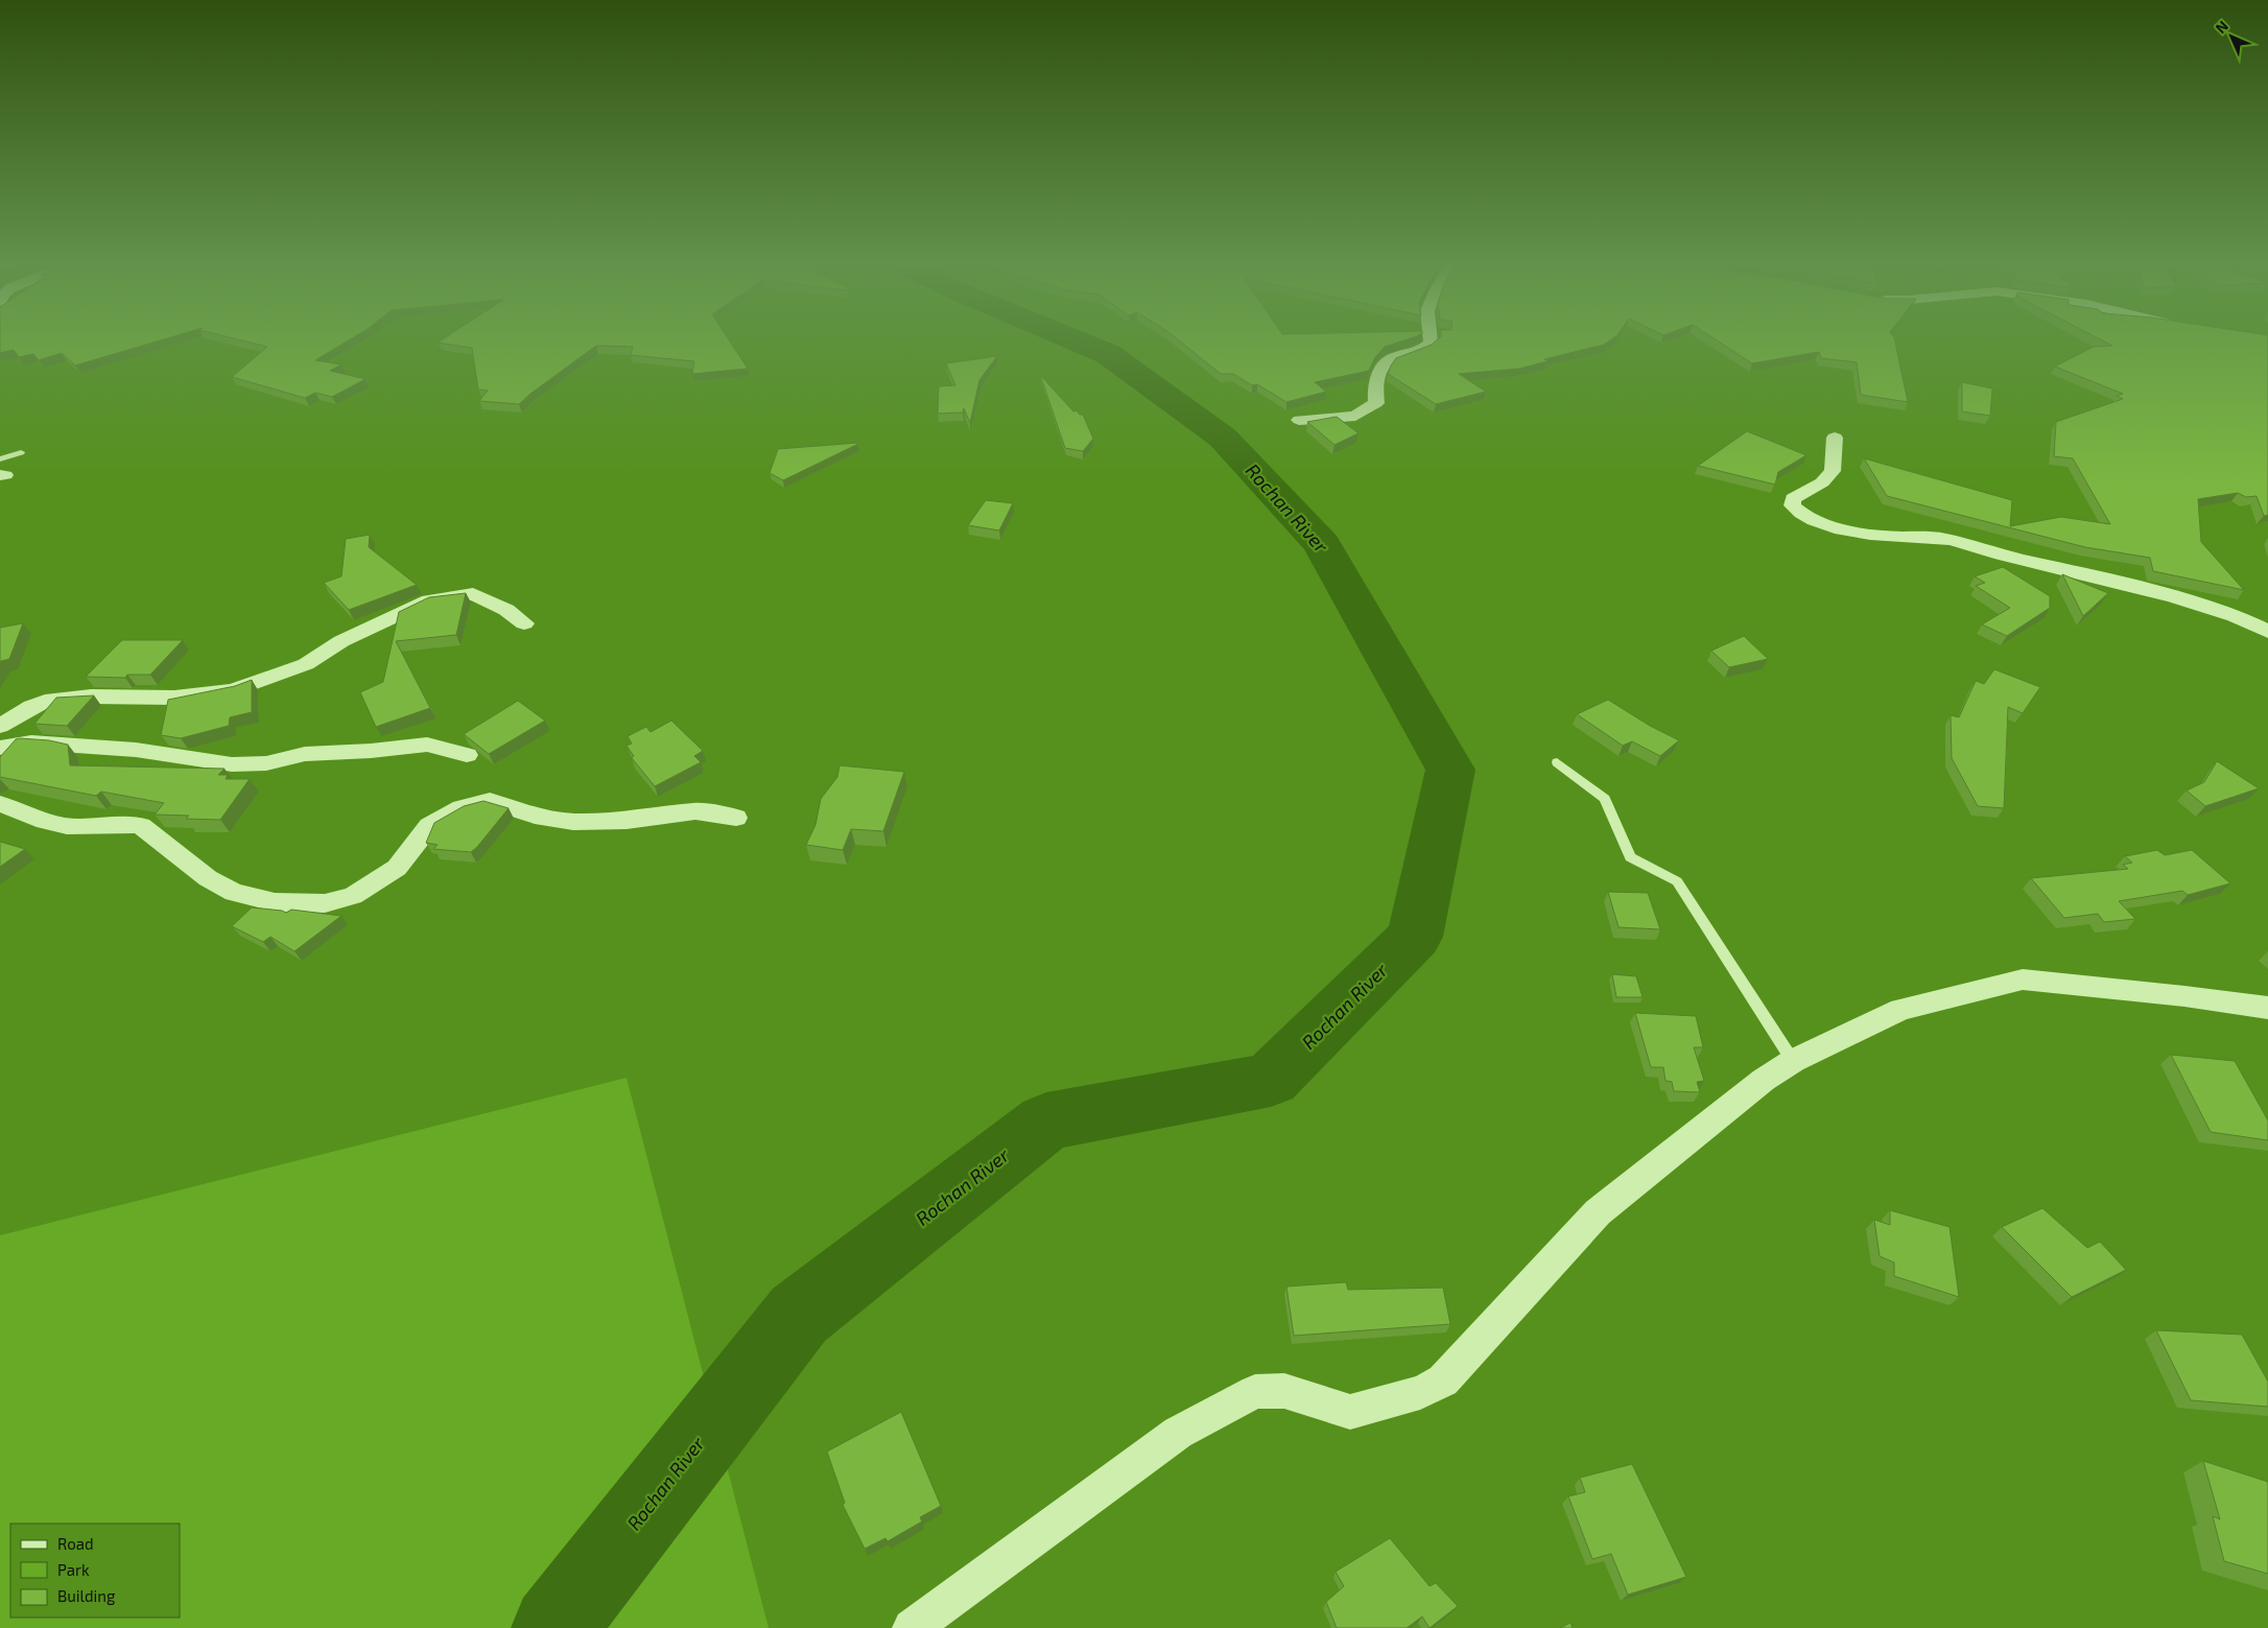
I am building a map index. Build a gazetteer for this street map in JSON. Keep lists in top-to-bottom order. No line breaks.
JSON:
{"water":["Rochan River"],"legend":["Road","Park","Building"],"north":"top left"}
